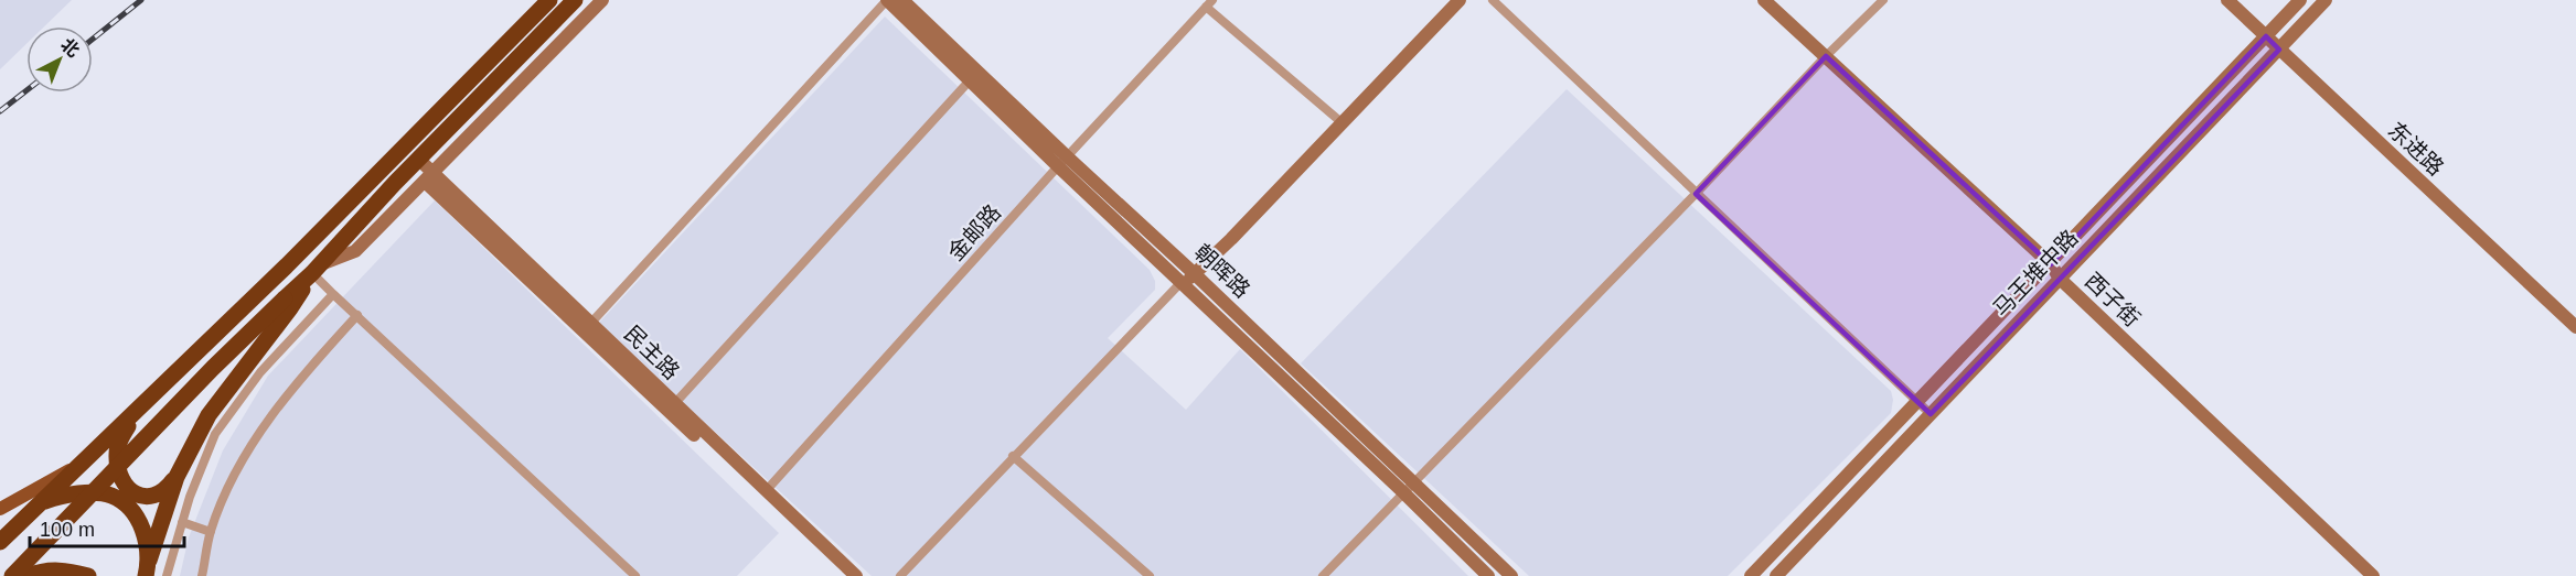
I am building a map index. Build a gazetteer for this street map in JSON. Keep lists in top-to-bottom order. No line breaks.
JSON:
{"streets":{"street":["东进路","金邮路","朝晖路","马王堆中路","西子街","民主路"]},"crossings":[["东进路","马王堆中路"],["金邮路","朝晖路"],["金邮路","民主路"],["马王堆中路","西子街"]],"scale_bar":"100 m","north":"top right"}
